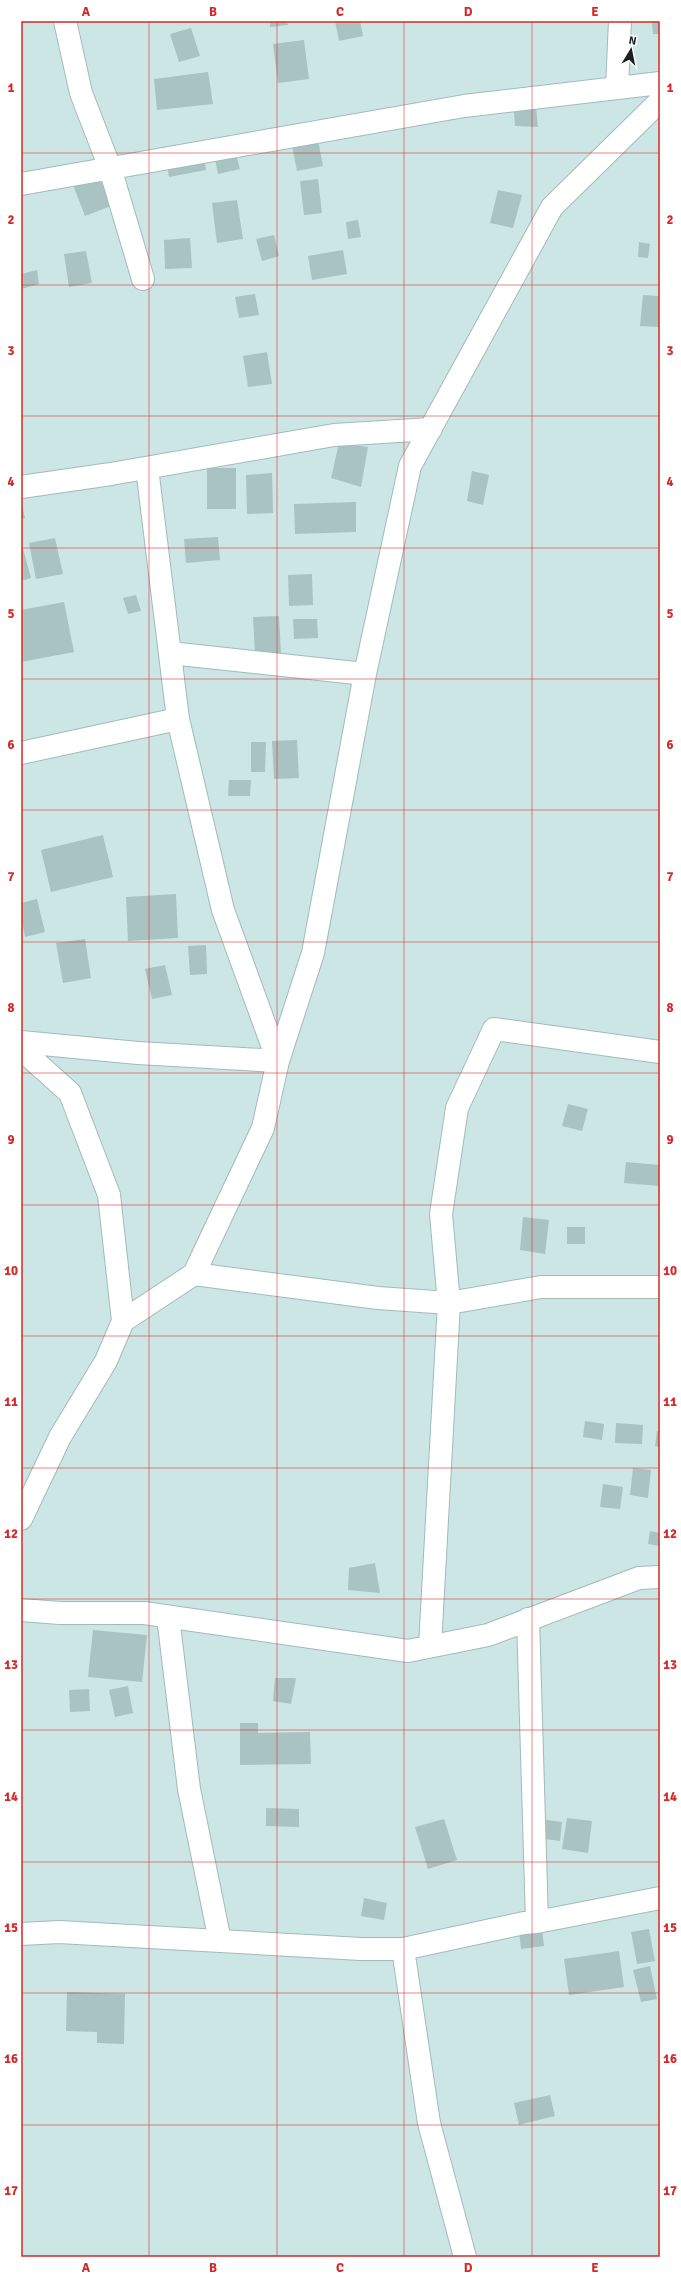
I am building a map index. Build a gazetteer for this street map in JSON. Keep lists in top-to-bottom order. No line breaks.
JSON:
{"north":"top","grid":{"columns":["A","B","C","D","E"],"rows":["1","2","3","4","5","6","7","8","9","10","11","12","13","14","15","16","17"]}}
